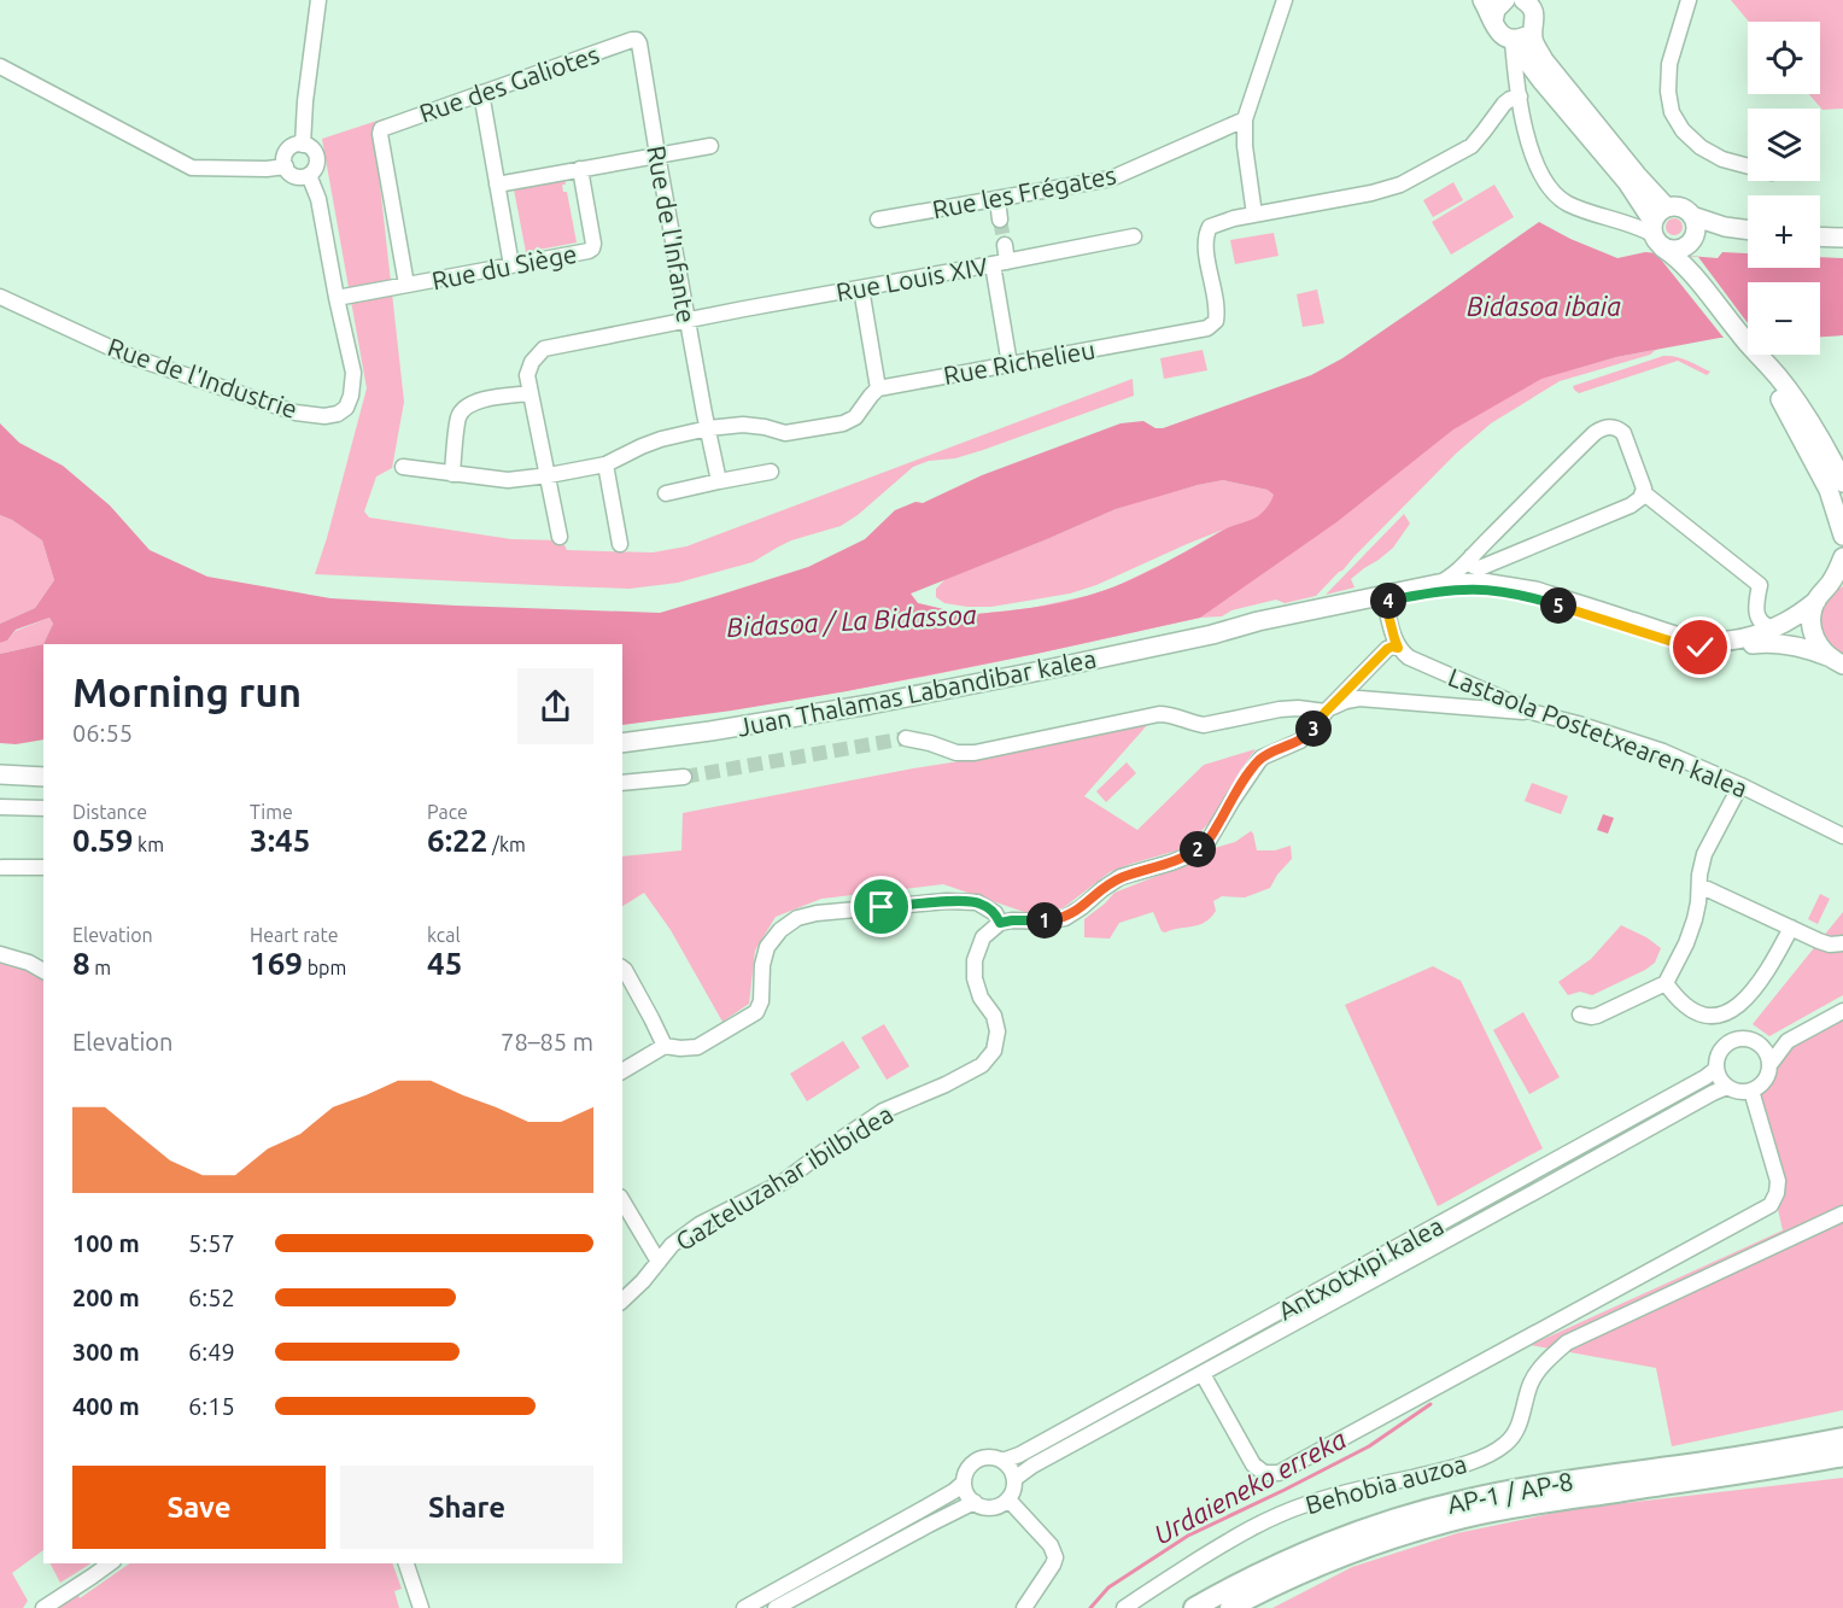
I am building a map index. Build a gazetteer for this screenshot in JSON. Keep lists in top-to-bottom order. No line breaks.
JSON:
{"streets":{"highway":["AP-1 / AP-8"],"main road":["Juan Thalamas Labandibar kalea"],"street":["Rue des Galiotes","Rue les Frégates","Rue de l'Infante","Rue du Siège","Rue Louis XIV","Rue Richelieu","Rue de l'Industrie","Lastaola Postetxearen kalea","Gazteluzahar ibilbidea","Antxotxipi kalea","Behobia auzoa"]},"crossings":[["Rue des Galiotes","Rue de l'Infante"],["Rue des Galiotes","Rue du Siège"],["Rue de l'Infante","Rue Louis XIV"],["Rue du Siège","Rue de l'Industrie"]],"water":["Bidasoa ibaia","Bidasoa / La Bidassoa","Urdaieneko erreka"],"page":{"map_buttons":["+","−"],"pins":["4","5","3","2","1"],"heading":["Morning run","06:55"],"stats":[["Distance","0.59 km"],["Time","3:45"],["Pace","6:22 /km"],["Elevation","8 m"],["Heart rate","169 bpm"],["kcal","45"]],"chart":["Elevation","78–85 m"],"list":[{"name":"100 m","note":"5:57"},{"name":"200 m","note":"6:52"},{"name":"300 m","note":"6:49"},{"name":"400 m","note":"6:15"}],"buttons":["Save","Share"]}}
